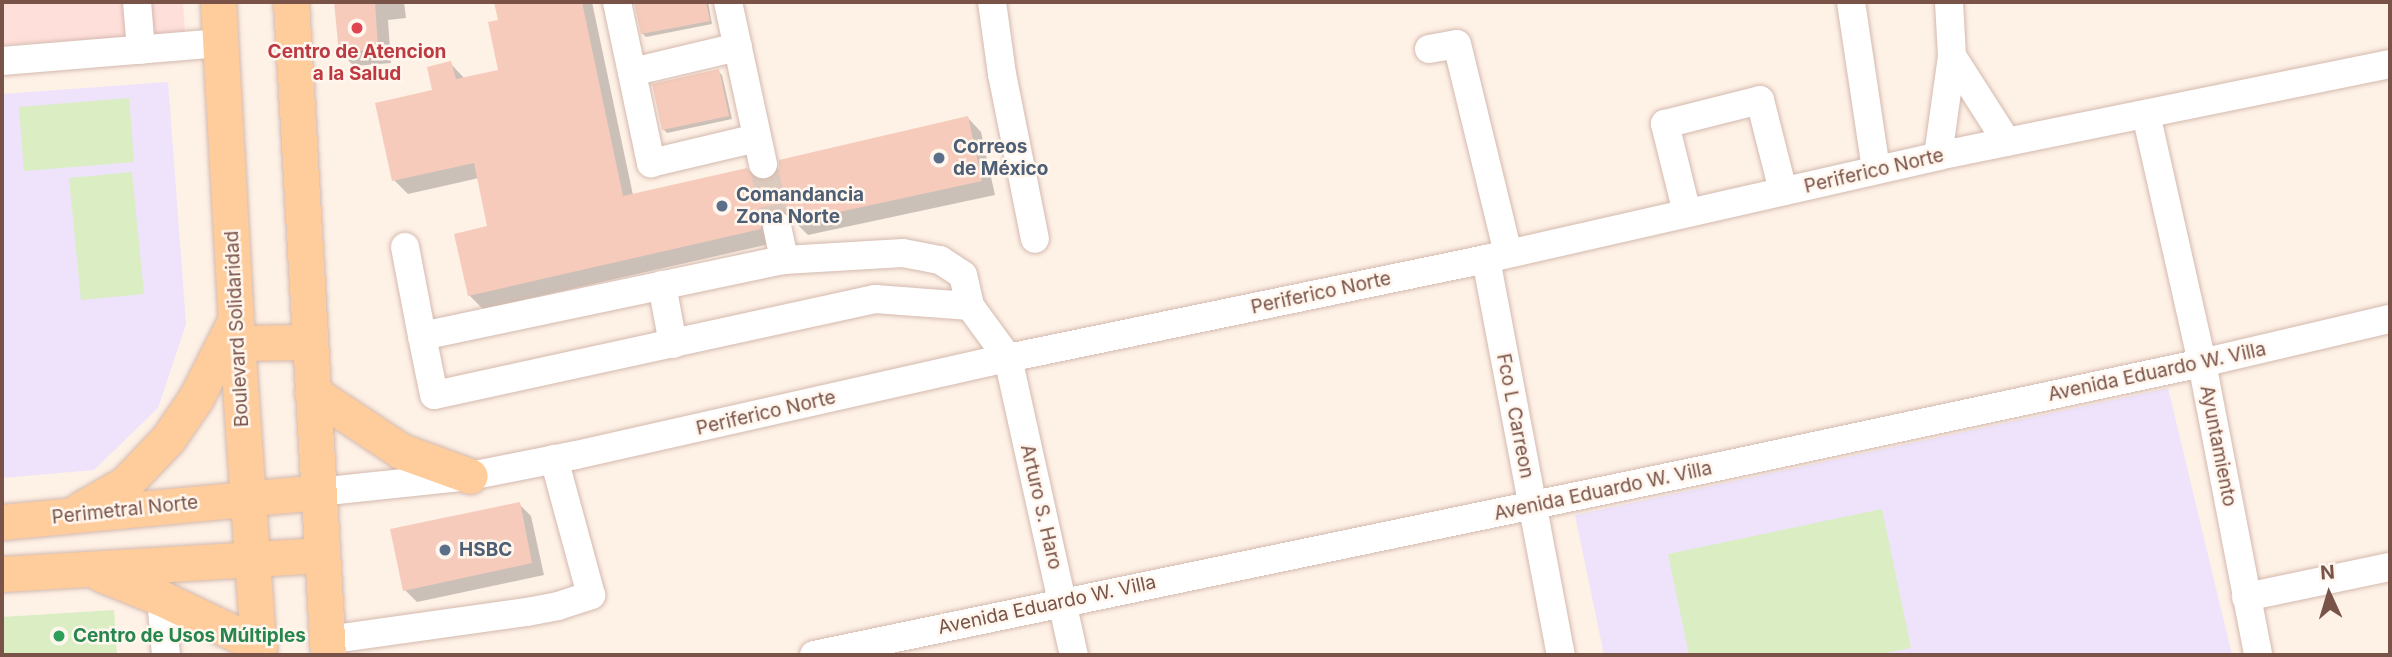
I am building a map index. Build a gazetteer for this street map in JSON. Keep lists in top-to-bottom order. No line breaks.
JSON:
{"streets":{"main road":["Periferico Norte","Boulevard Solidaridad","Perimetral Norte"],"street":["Avenida Eduardo W. Villa","Fco L Carreon","Ayuntamiento","Arturo S. Haro"]},"crossings":[["Periferico Norte","Boulevard Solidaridad"],["Periferico Norte","Fco L Carreon"],["Periferico Norte","Ayuntamiento"],["Periferico Norte","Arturo S. Haro"],["Periferico Norte","Perimetral Norte"],["Boulevard Solidaridad","Perimetral Norte"],["Avenida Eduardo W. Villa","Fco L Carreon"],["Avenida Eduardo W. Villa","Ayuntamiento"],["Avenida Eduardo W. Villa","Arturo S. Haro"]],"places":["Centro de Atencion a la Salud","Correos de México","Comandancia Zona Norte","HSBC","Centro de Usos Múltiples"],"north":"top"}
